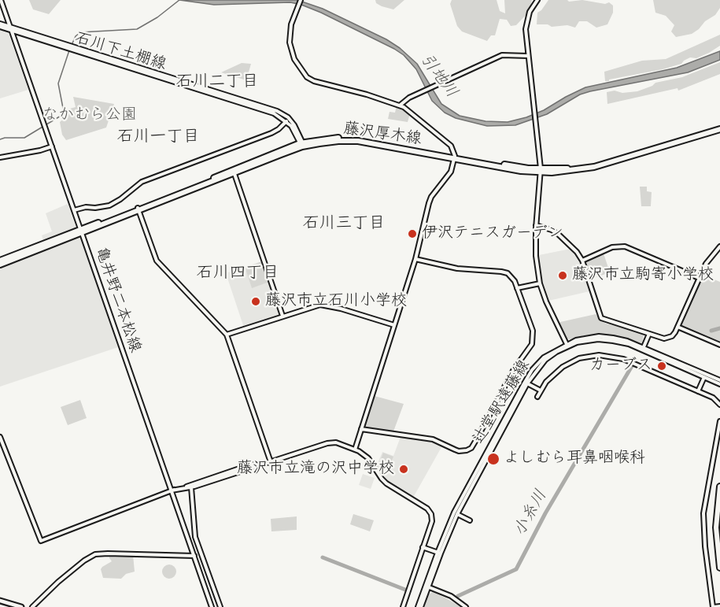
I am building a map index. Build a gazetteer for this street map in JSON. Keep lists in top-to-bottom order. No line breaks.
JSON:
{"streets":{"main road":["藤沢厚木線"],"street":["石川下土棚線","亀井野二本松線","辻堂駅遠藤線"]},"crossings":[["石川下土棚線","藤沢厚木線"],["石川下土棚線","亀井野二本松線"],["藤沢厚木線","亀井野二本松線"]],"districts":["石川二丁目","石川一丁目","石川三丁目","石川四丁目"],"water":["引地川","小糸川"],"parks":["なかむら公園"],"places":["伊沢テニスガーデン","藤沢市立駒寄小学校","藤沢市立石川小学校","カーブス","よしむら耳鼻咽喉科","藤沢市立滝の沢中学校"]}
